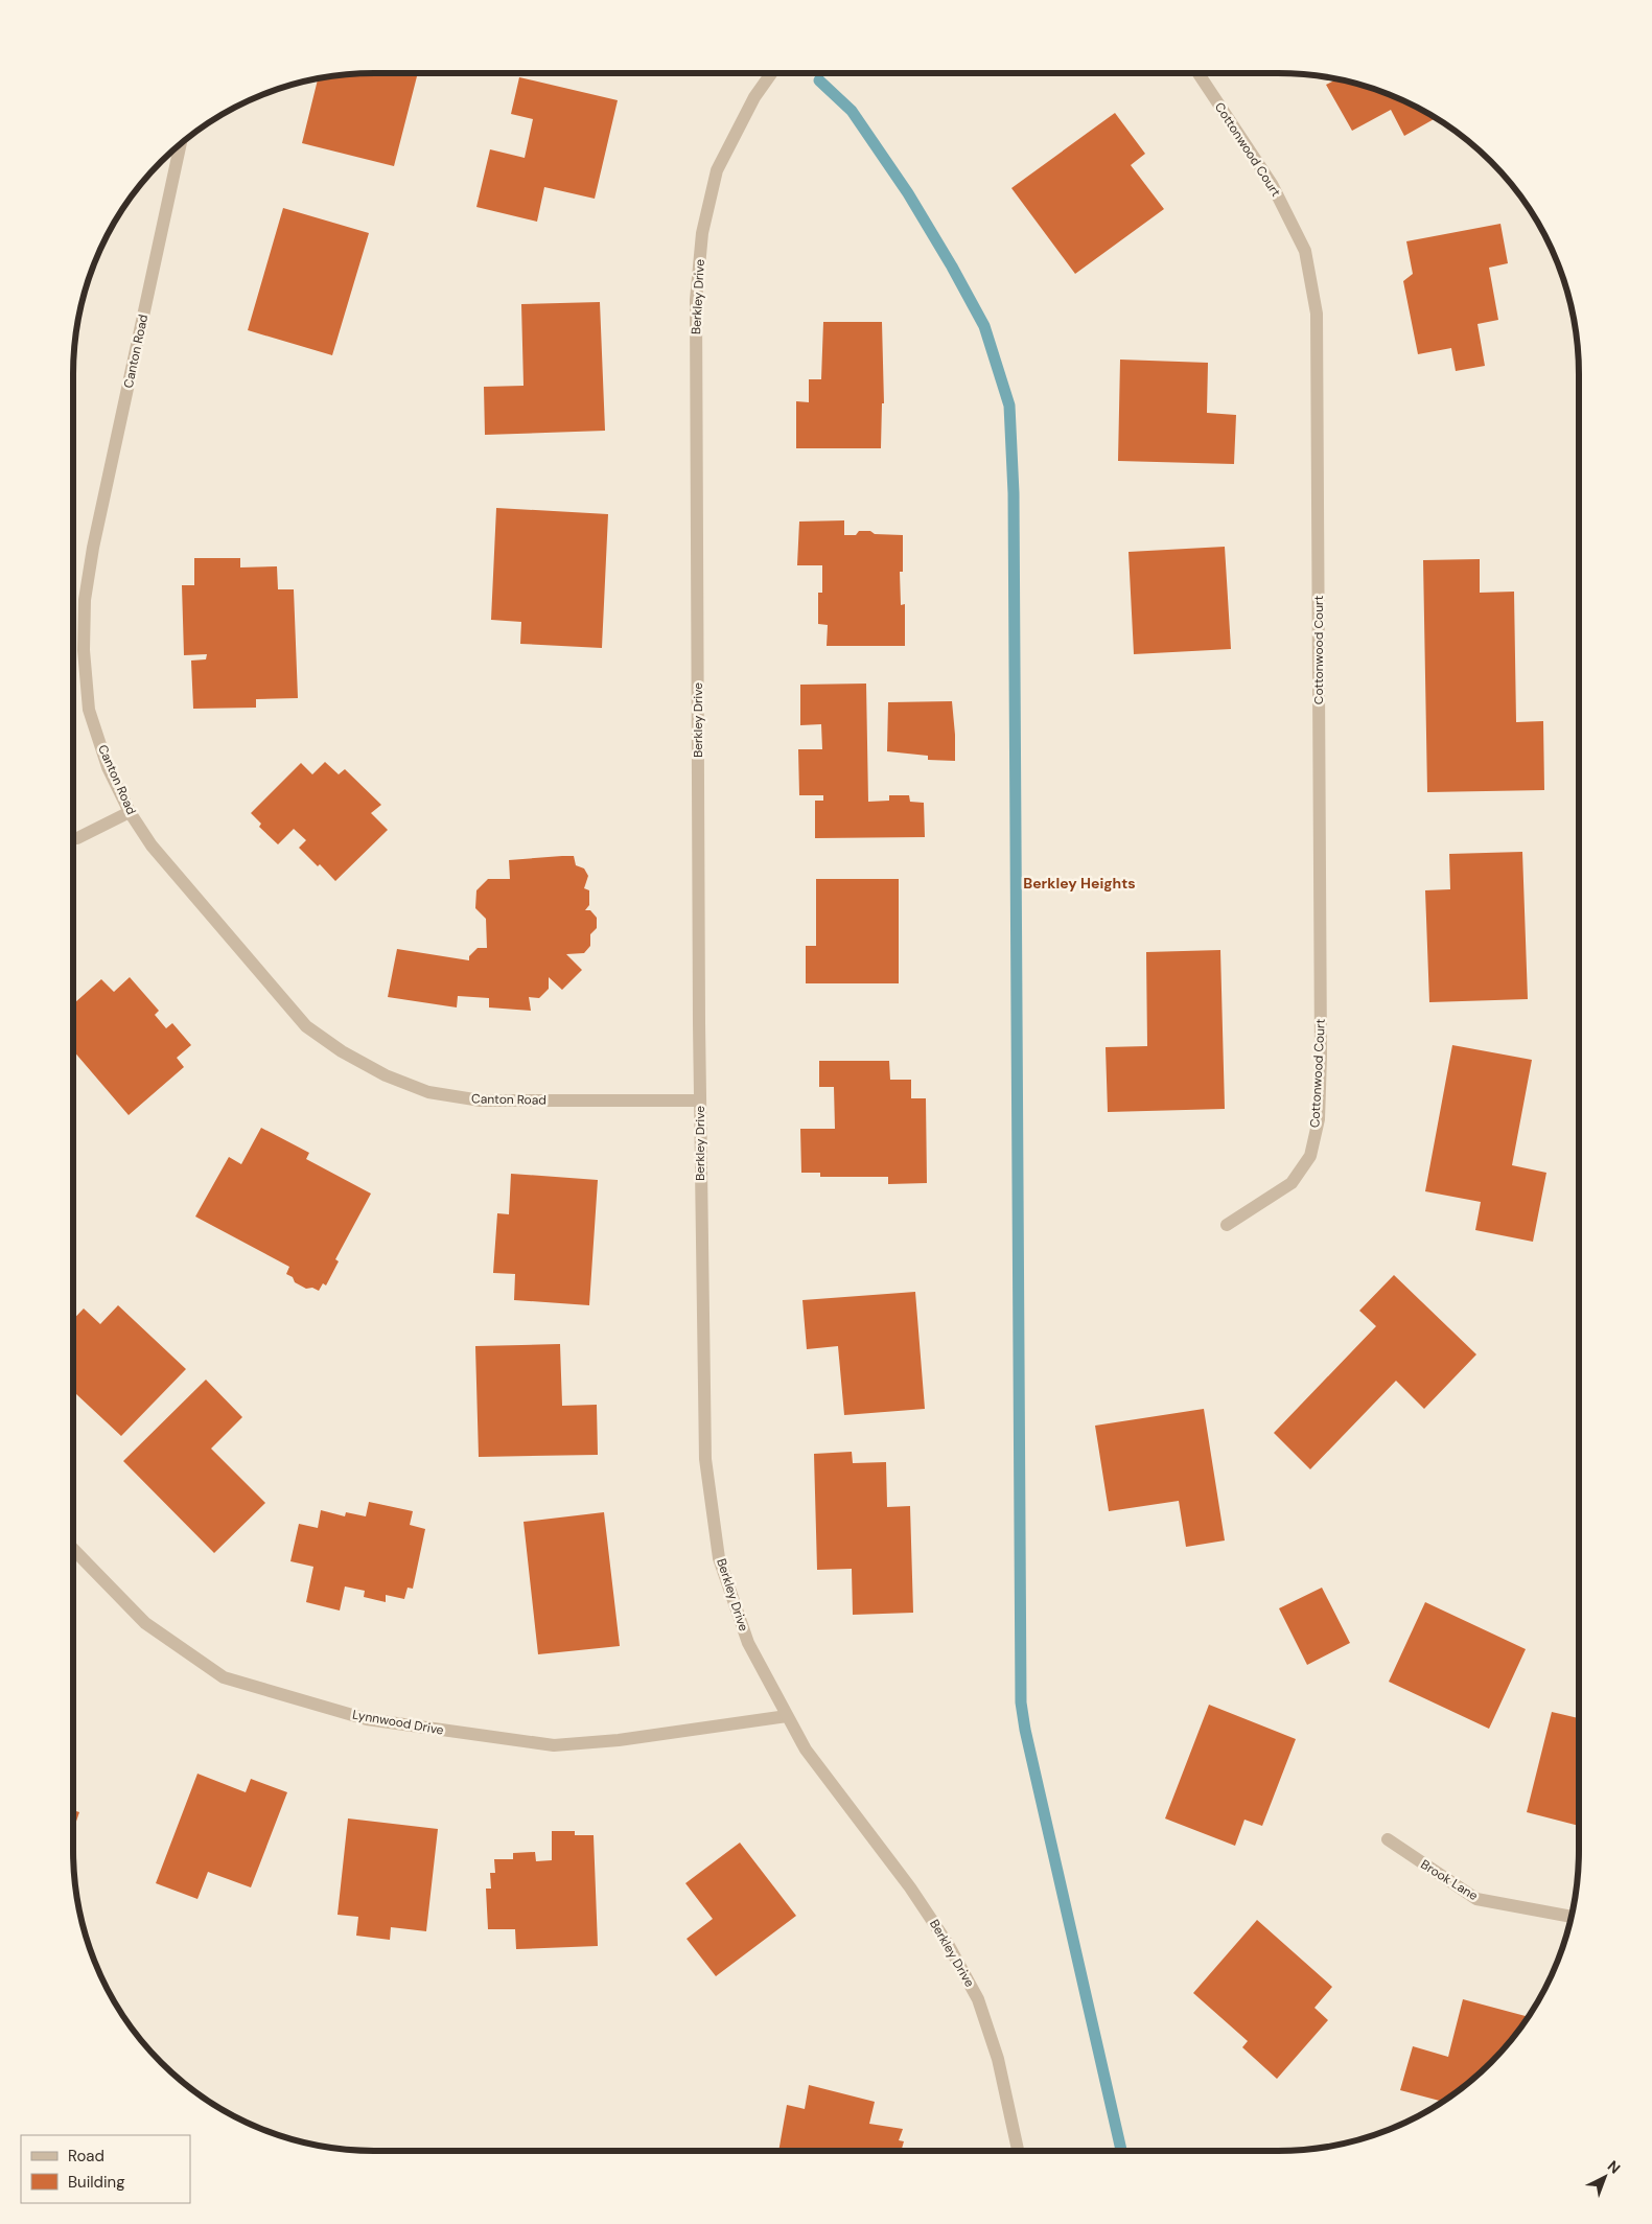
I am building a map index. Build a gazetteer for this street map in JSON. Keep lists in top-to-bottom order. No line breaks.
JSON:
{"streets":{"street":["Cottonwood Court","Berkley Drive","Canton Road","Lynnwood Drive","Brook Lane"]},"crossings":[["Berkley Drive","Canton Road"],["Berkley Drive","Lynnwood Drive"]],"districts":["Berkley Heights"],"legend":["Road","Building"],"north":"top right"}
